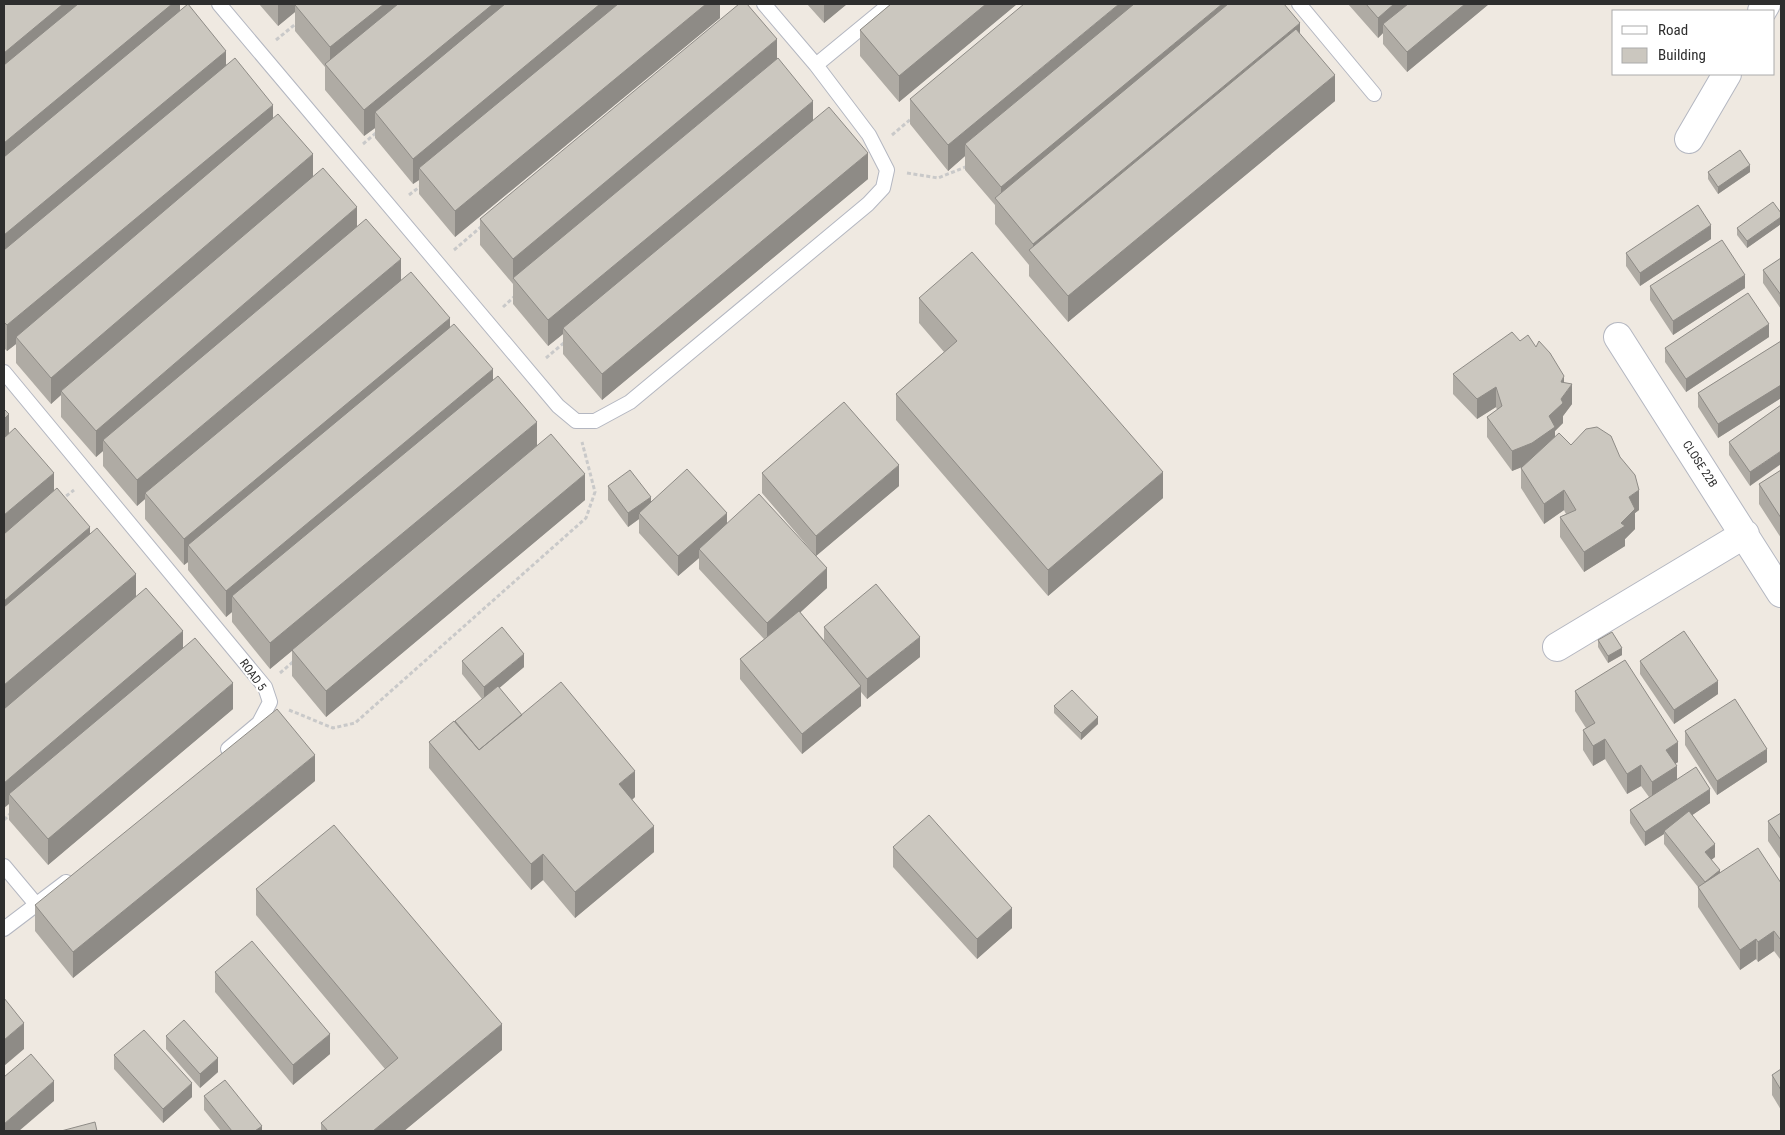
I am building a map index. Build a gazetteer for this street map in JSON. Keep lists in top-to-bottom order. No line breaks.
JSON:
{"streets":{"street":["CLOSE 22B"],"lane":["ROAD 5"]},"legend":["Road","Building"]}
